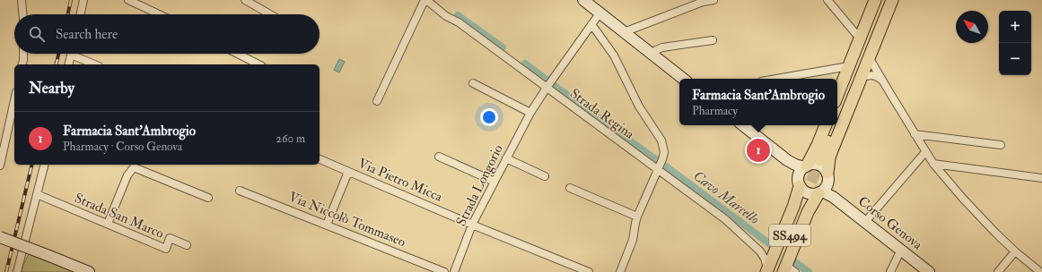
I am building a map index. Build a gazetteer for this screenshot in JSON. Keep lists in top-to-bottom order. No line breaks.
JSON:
{"streets":{"main road":["Corso Genova","SS494"],"street":["Strada Regina","Via Pietro Micca","Strada Longorio","Strada San Marco","Via Niccolò Tommaseo"]},"crossings":[["Strada Regina","Strada Longorio"],["Strada Regina","SS494"],["Via Pietro Micca","Strada Longorio"]],"water":["Cavo Marcello"],"north":"top left","page":{"map_buttons":["+","−"],"search":"Search here","heading":"Nearby","popup":["Farmacia Sant'Ambrogio","Pharmacy"],"list":[{"mark":"1","name":"Farmacia Sant'Ambrogio","note":"Pharmacy · Corso Genova","value":"260 m"}],"pins":"1"}}
